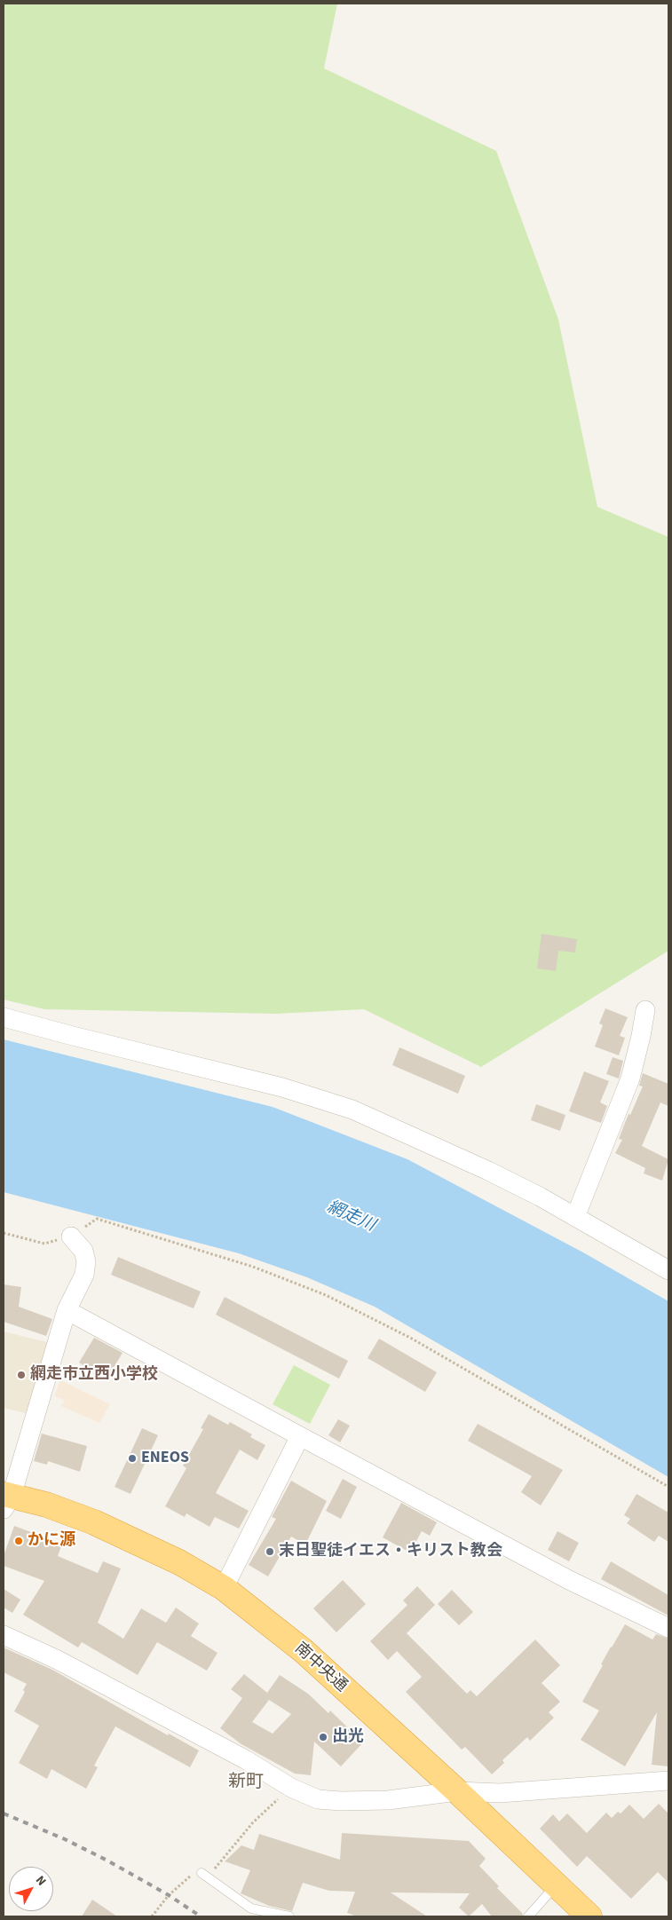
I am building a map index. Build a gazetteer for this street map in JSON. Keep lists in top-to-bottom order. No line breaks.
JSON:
{"streets":{"highway":["南中央通"]},"districts":["新町"],"water":["網走川"],"places":["網走市立西小学校","ENEOS","かに源","末日聖徒イエス・キリスト教会","出光"],"north":"top right"}
